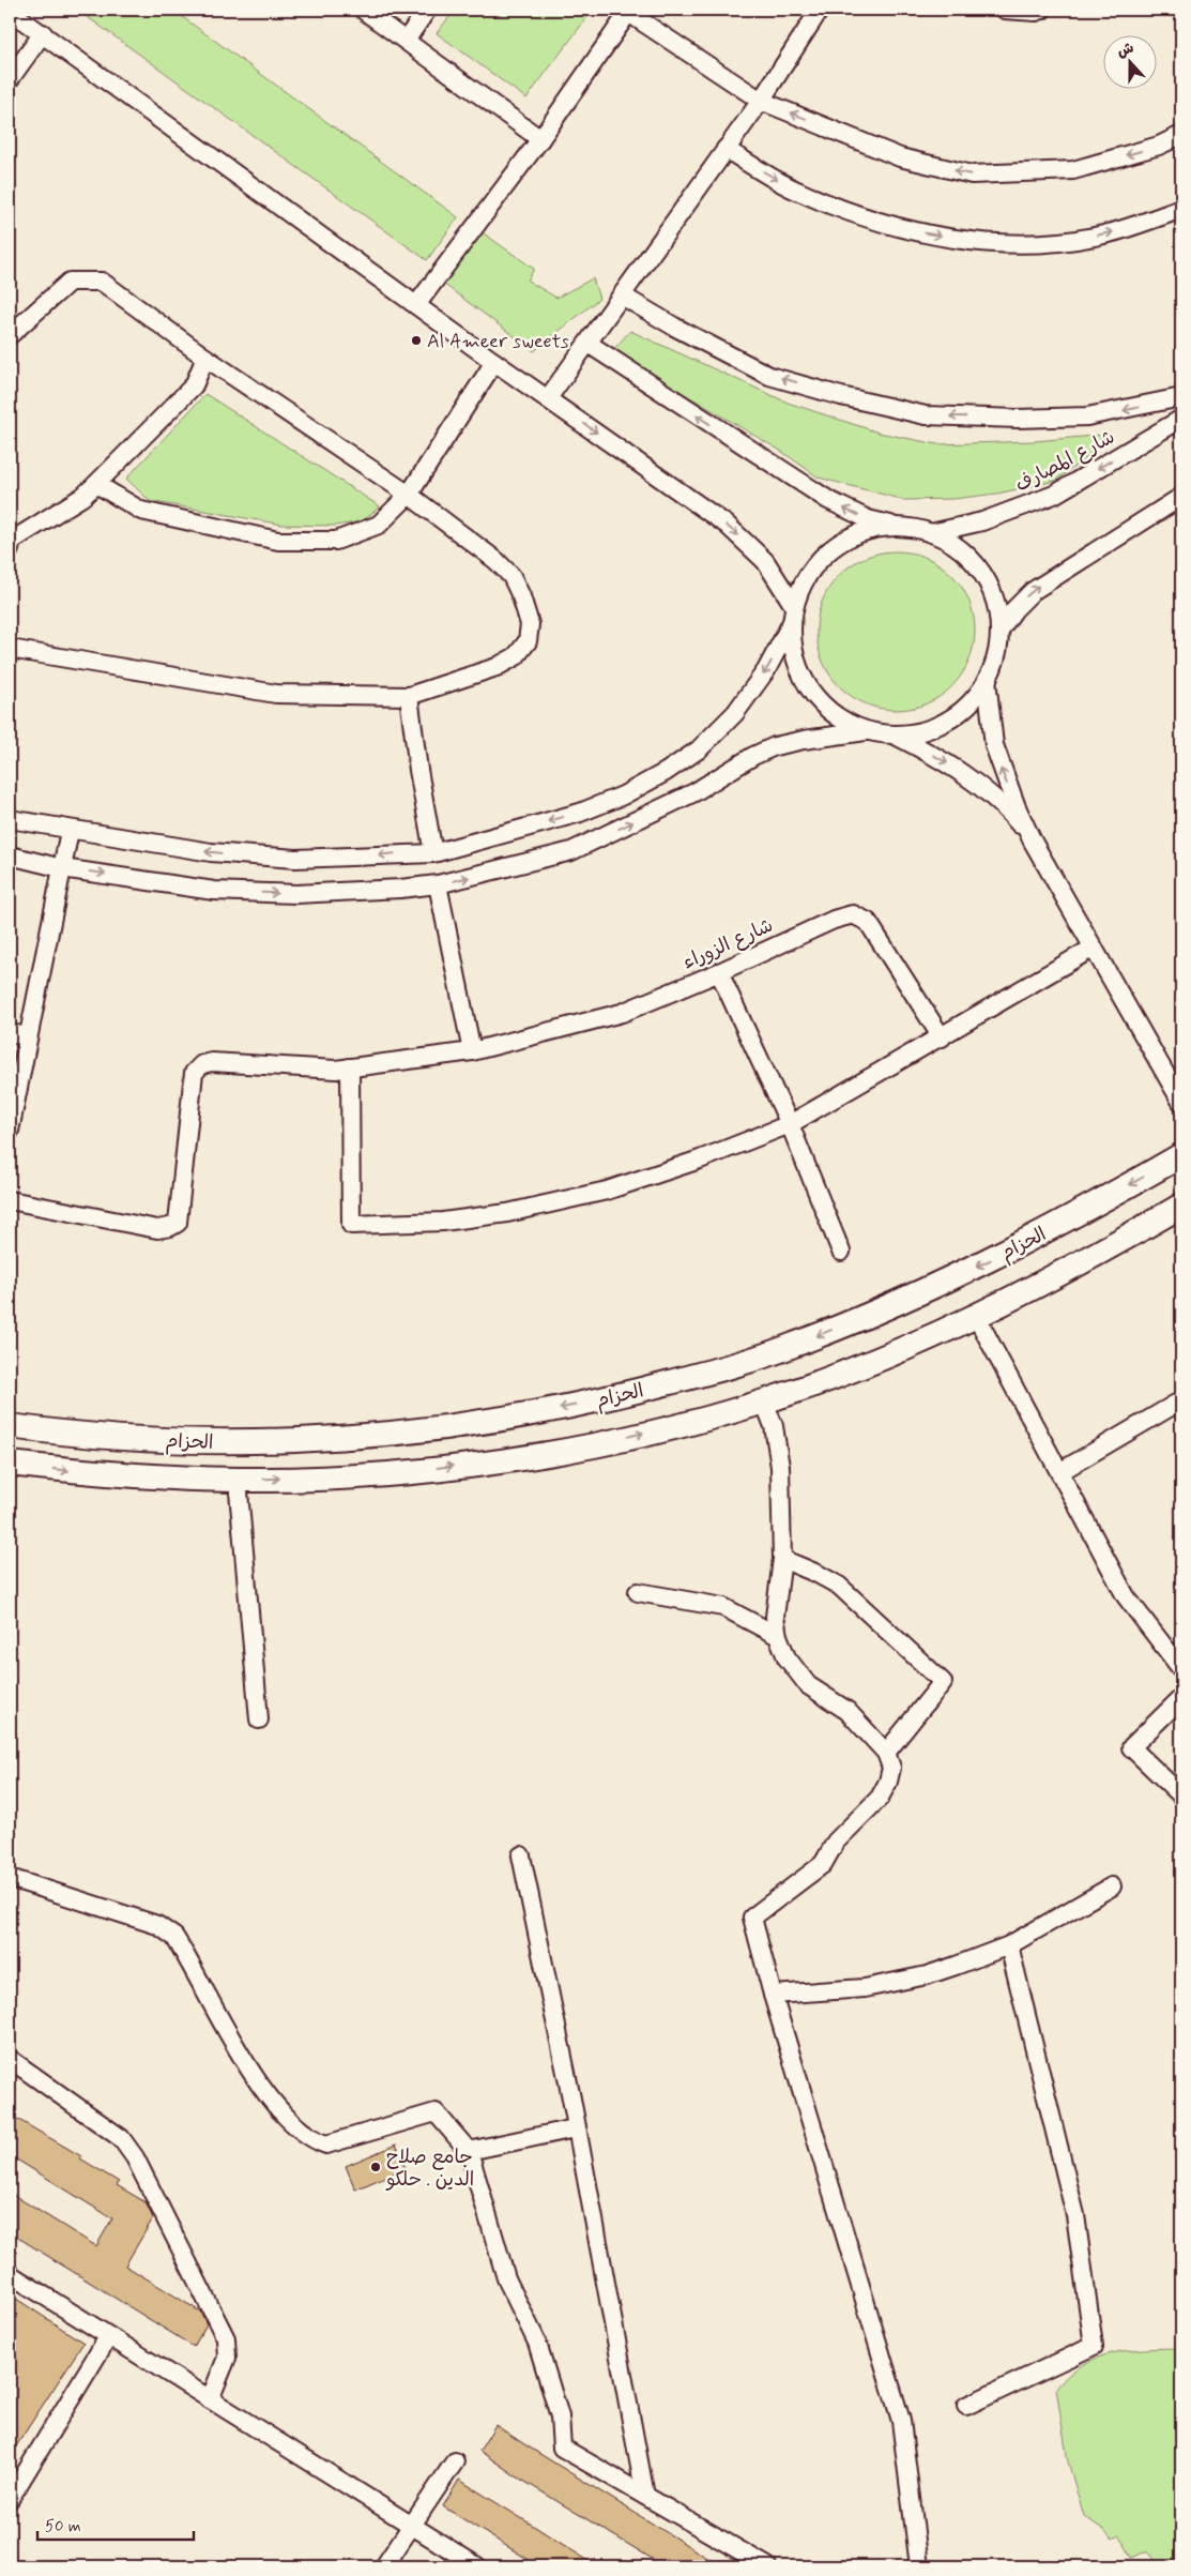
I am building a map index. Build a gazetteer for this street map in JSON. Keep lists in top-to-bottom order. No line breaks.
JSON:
{"streets":{"main road":["الحزام"],"street":["شارع المصارف","شارع الزوراء"]},"places":["Al Ameer sweets","جامع صلاح الدين . حلكو"],"scale_bar":"50 m","north":"top"}
